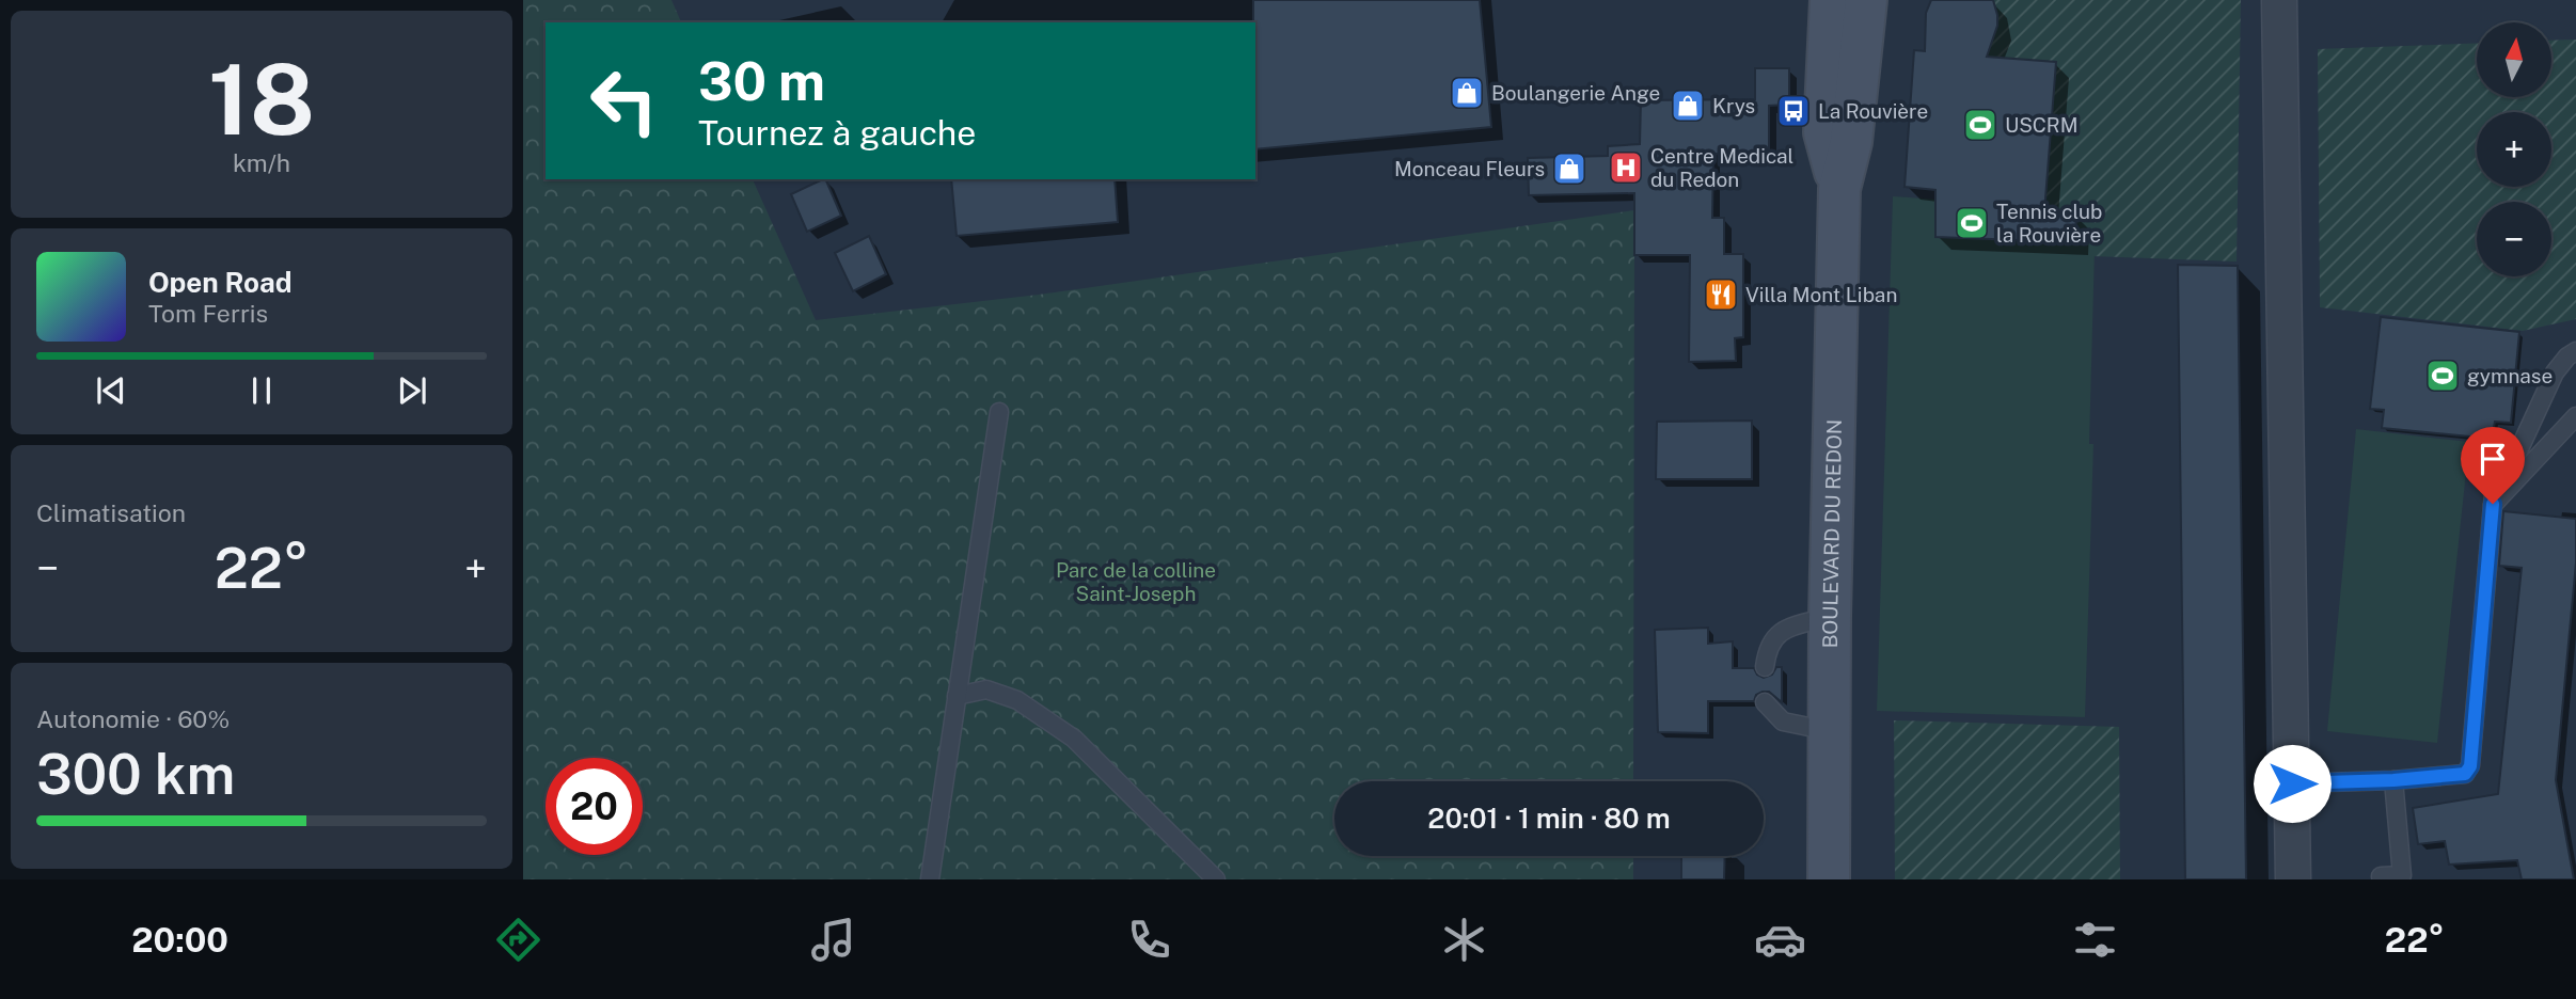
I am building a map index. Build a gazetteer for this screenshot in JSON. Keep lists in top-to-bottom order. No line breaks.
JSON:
{"streets":{"street":["BOULEVARD DU REDON"]},"parks":["Parc de la colline Saint-Joseph"],"places":{"shop":["Boulangerie Ange","Krys","Monceau Fleurs"],"bus stop":["La Rouvière"],"sports":["USCRM","Tennis club la Rouvière","gymnase"],"hospital":["Centre Medical du Redon"],"restaurant":["Villa Mont Liban"]},"north":"top","page":{"tile":[["18","km/h"],"Climatisation",["Autonomie · 60%","300 km"]],"map_buttons":["+","−"],"turn":["30 m","Tournez à gauche"],"song":["Open Road","Tom Ferris"],"heat":["−","22°","+"],"limit":"20","trip":"20:01 · 1 min · 80 m","tabs":["20:00","22°"]}}
